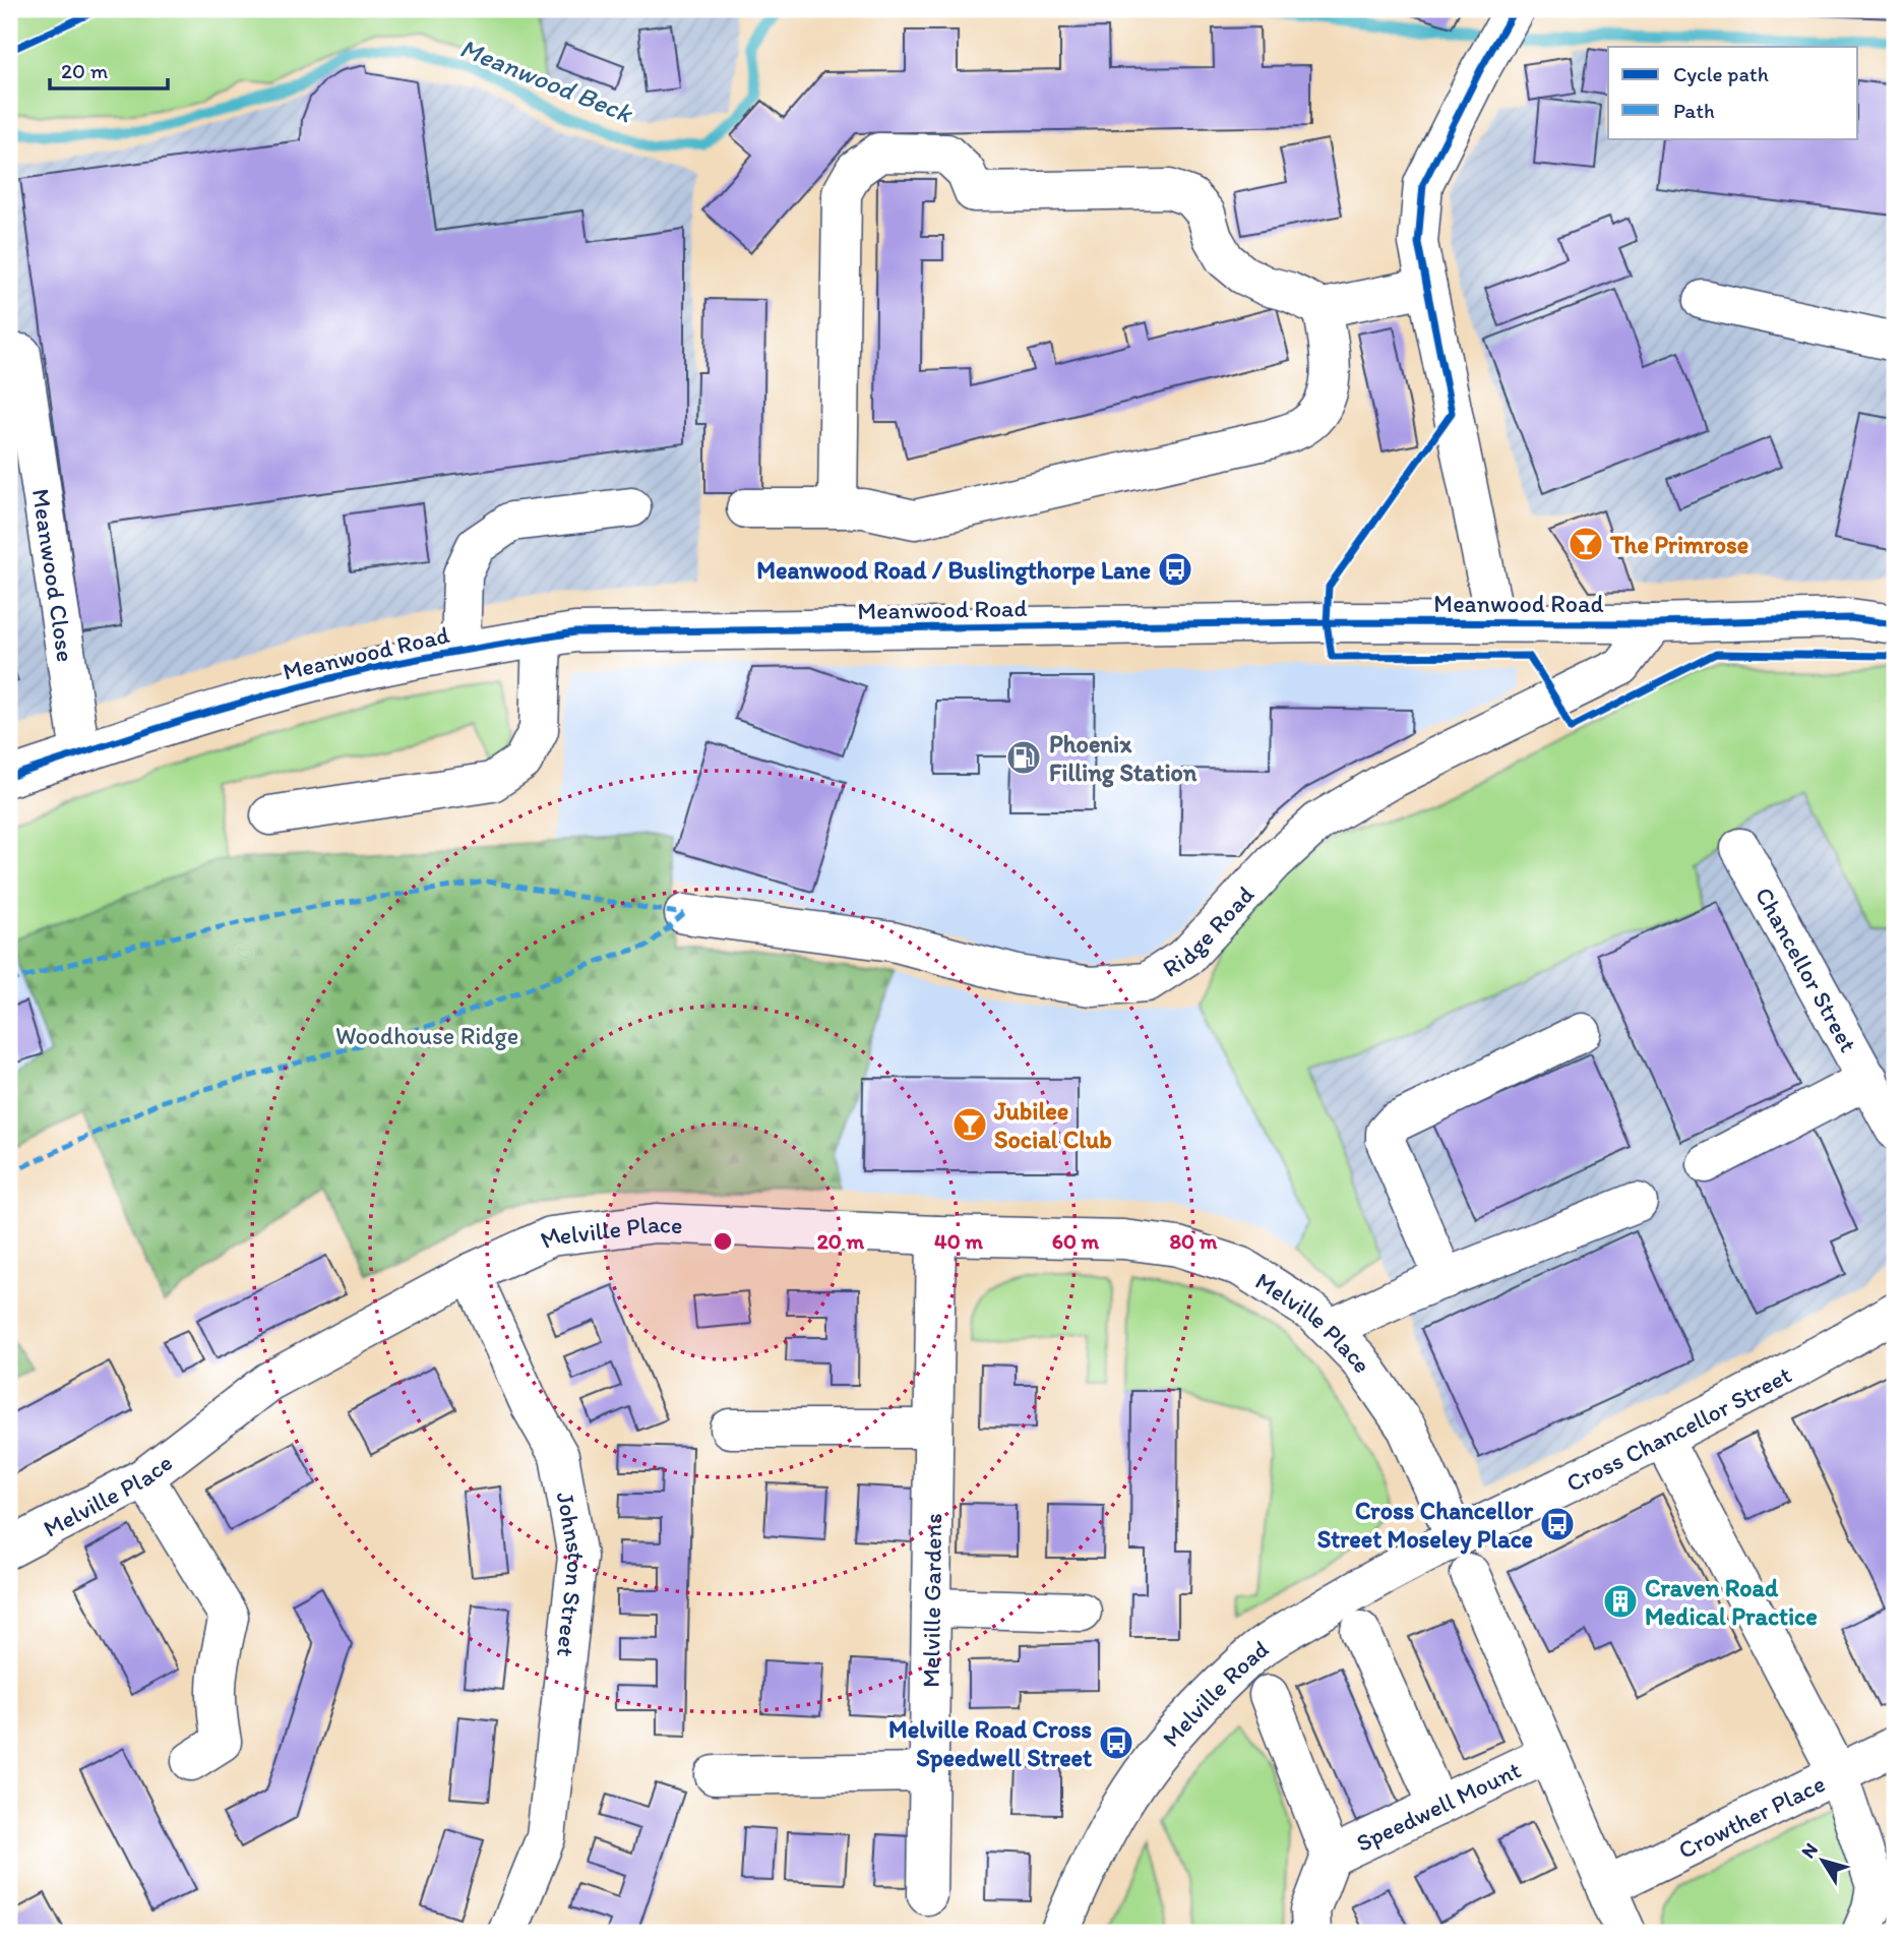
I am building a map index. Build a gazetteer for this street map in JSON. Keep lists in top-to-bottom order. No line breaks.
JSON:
{"streets":{"street":["Meanwood Close","Meanwood Road","Ridge Road","Chancellor Street","Melville Place","Cross Chancellor Street","Johnston Street","Melville Gardens","Melville Road","Speedwell Mount","Crowther Place"]},"crossings":[["Meanwood Close","Meanwood Road"],["Meanwood Road","Ridge Road"],["Melville Place","Cross Chancellor Street"],["Melville Place","Johnston Street"],["Melville Place","Melville Gardens"],["Melville Place","Melville Road"],["Cross Chancellor Street","Melville Road"],["Speedwell Mount","Crowther Place"]],"water":["Meanwood Beck"],"parks":["Woodhouse Ridge"],"places":{"bar":["The Primrose","Jubilee Social Club"],"bus stop":["Meanwood Road / Buslingthorpe Lane","Cross Chancellor Street Moseley Place","Melville Road Cross Speedwell Street"],"fuel station":["Phoenix Filling Station"],"building":["Craven Road Medical Practice"]},"legend":["Cycle path","Path"],"scale_bar":"20 m","north":"top left","rings":["20 m","40 m","60 m","80 m"]}
